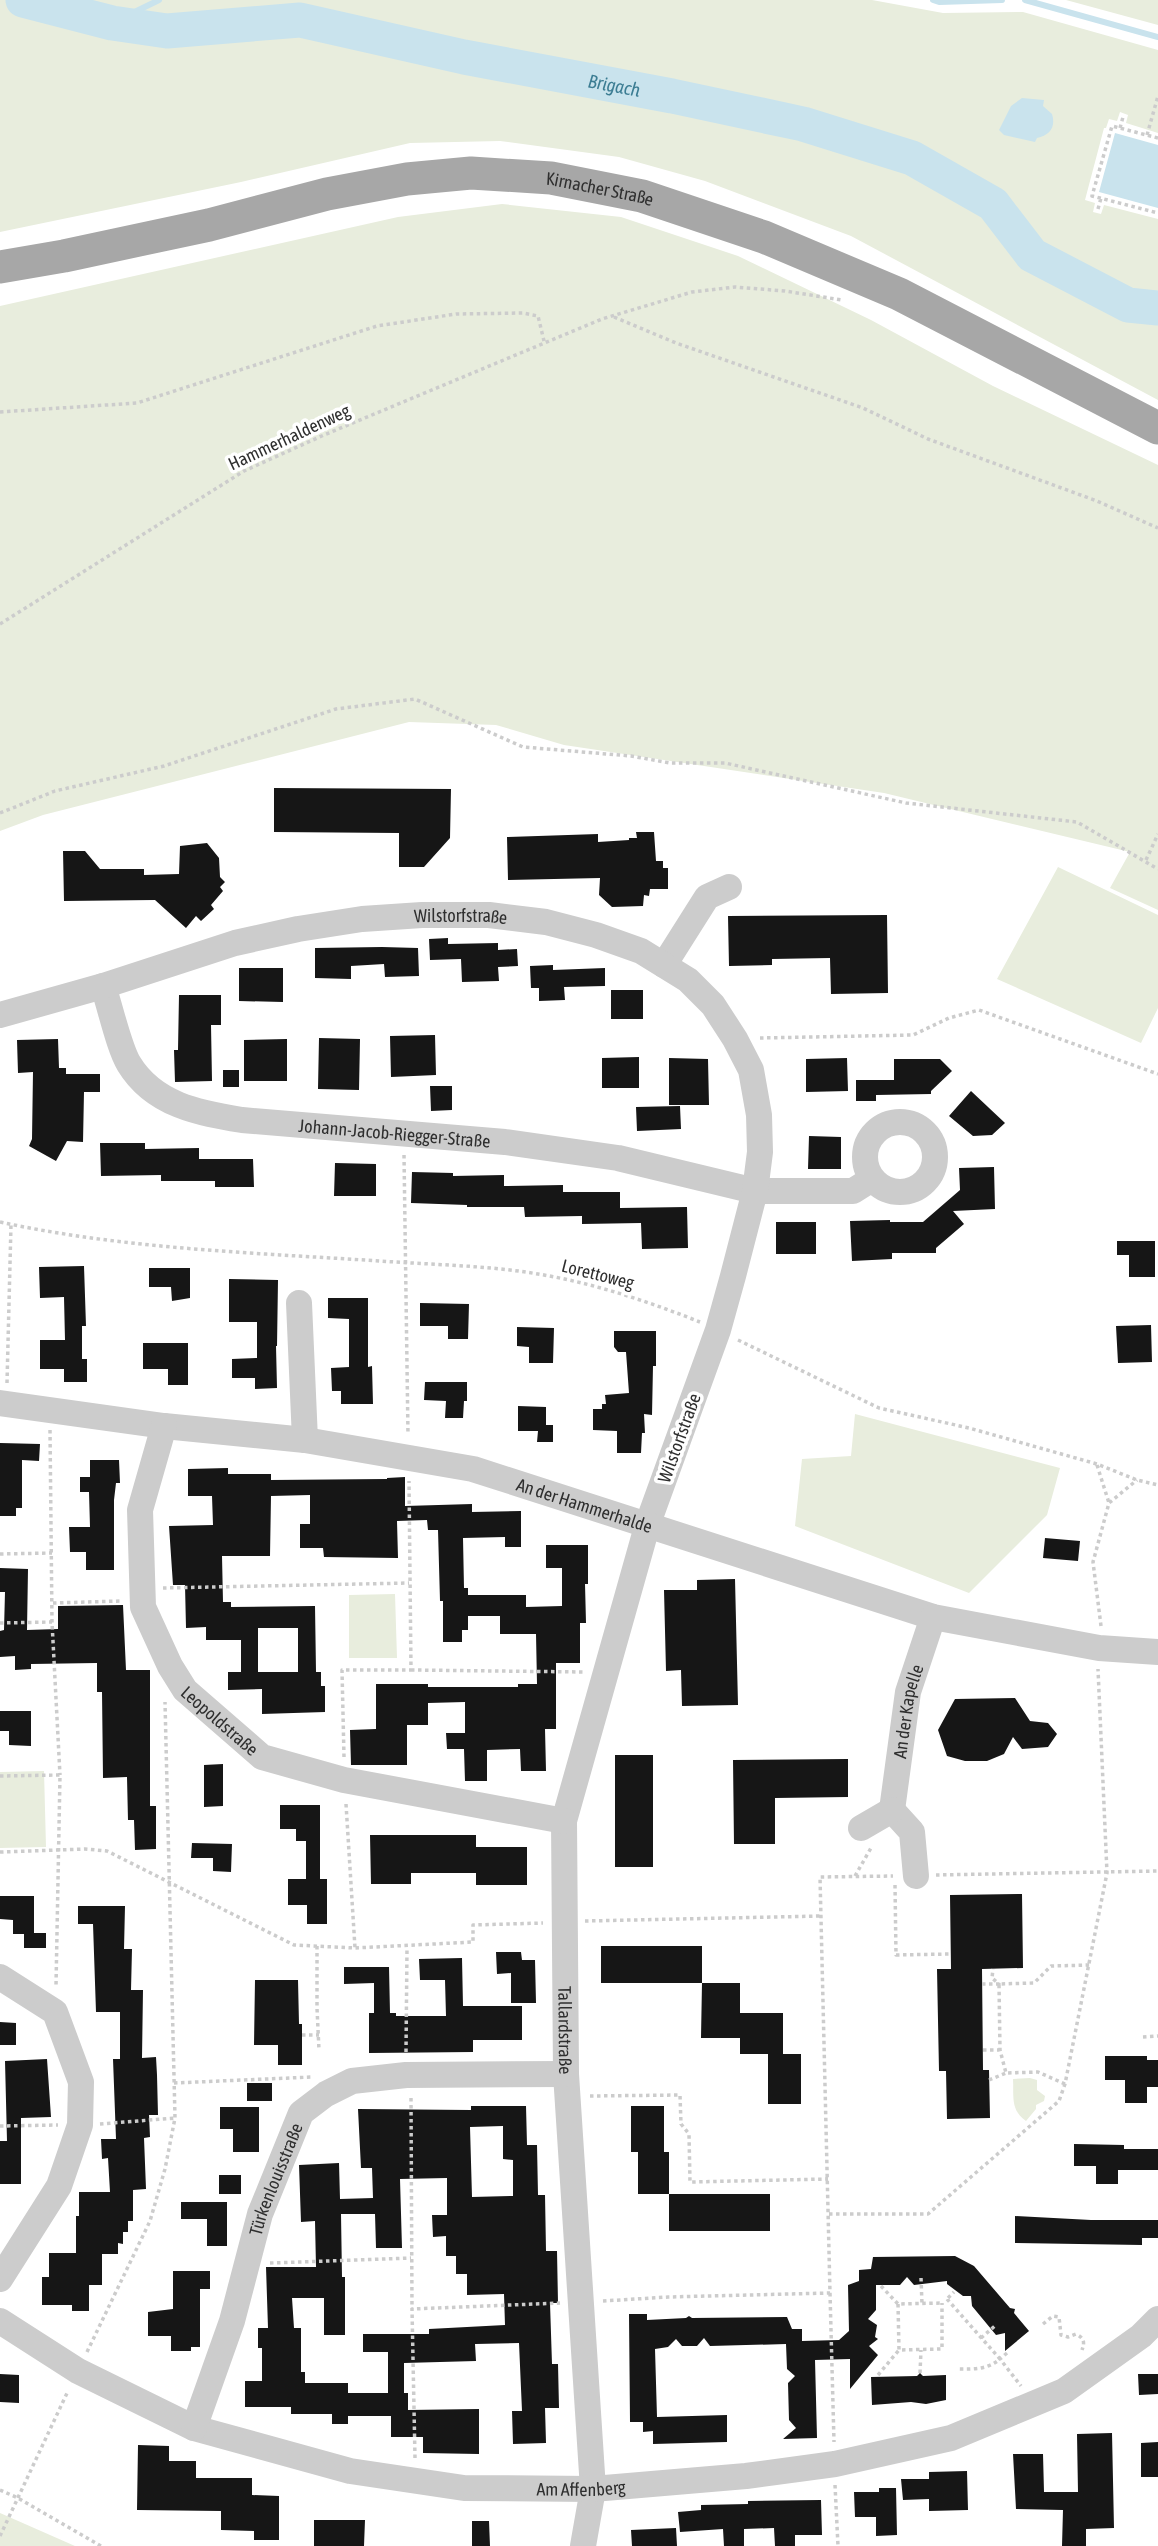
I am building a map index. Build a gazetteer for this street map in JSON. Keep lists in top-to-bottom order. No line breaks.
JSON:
{"streets":{"main road":["Kirnacher Straße"],"street":["Wilstorfstraße","Johann-Jacob-Riegger-Straße","An der Hammerhalde","An der Kapelle","Leopoldstraße","Tallardstraße","Türkenlouisstraße","Am Affenberg"],"path":["Hammerhaldenweg","Lorettoweg"]},"crossings":[["Wilstorfstraße","Johann-Jacob-Riegger-Straße"],["Wilstorfstraße","Lorettoweg"],["Wilstorfstraße","An der Hammerhalde"],["Wilstorfstraße","Tallardstraße"],["An der Hammerhalde","An der Kapelle"],["An der Hammerhalde","Leopoldstraße"],["An der Hammerhalde","Tallardstraße"],["Leopoldstraße","Tallardstraße"],["Tallardstraße","Türkenlouisstraße"],["Tallardstraße","Am Affenberg"],["Türkenlouisstraße","Am Affenberg"]],"water":["Brigach"]}
